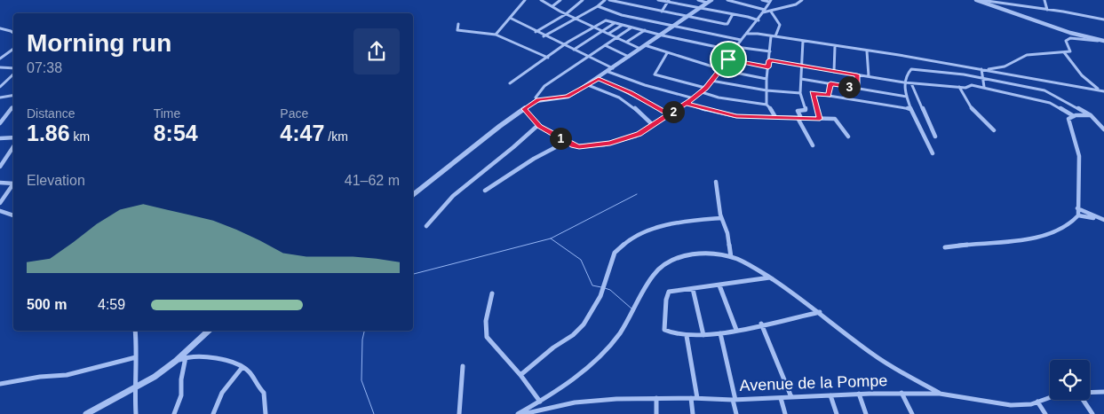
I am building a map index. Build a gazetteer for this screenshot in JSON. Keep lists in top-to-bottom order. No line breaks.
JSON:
{"streets":{"street":["Avenue de la Pompe"]},"page":{"heading":["Morning run","07:38"],"pins":["3","2","1"],"stats":[["Distance","1.86 km"],["Time","8:54"],["Pace","4:47 /km"]],"chart":["Elevation","41–62 m"],"list":[{"name":"500 m","note":"4:59"}]}}
